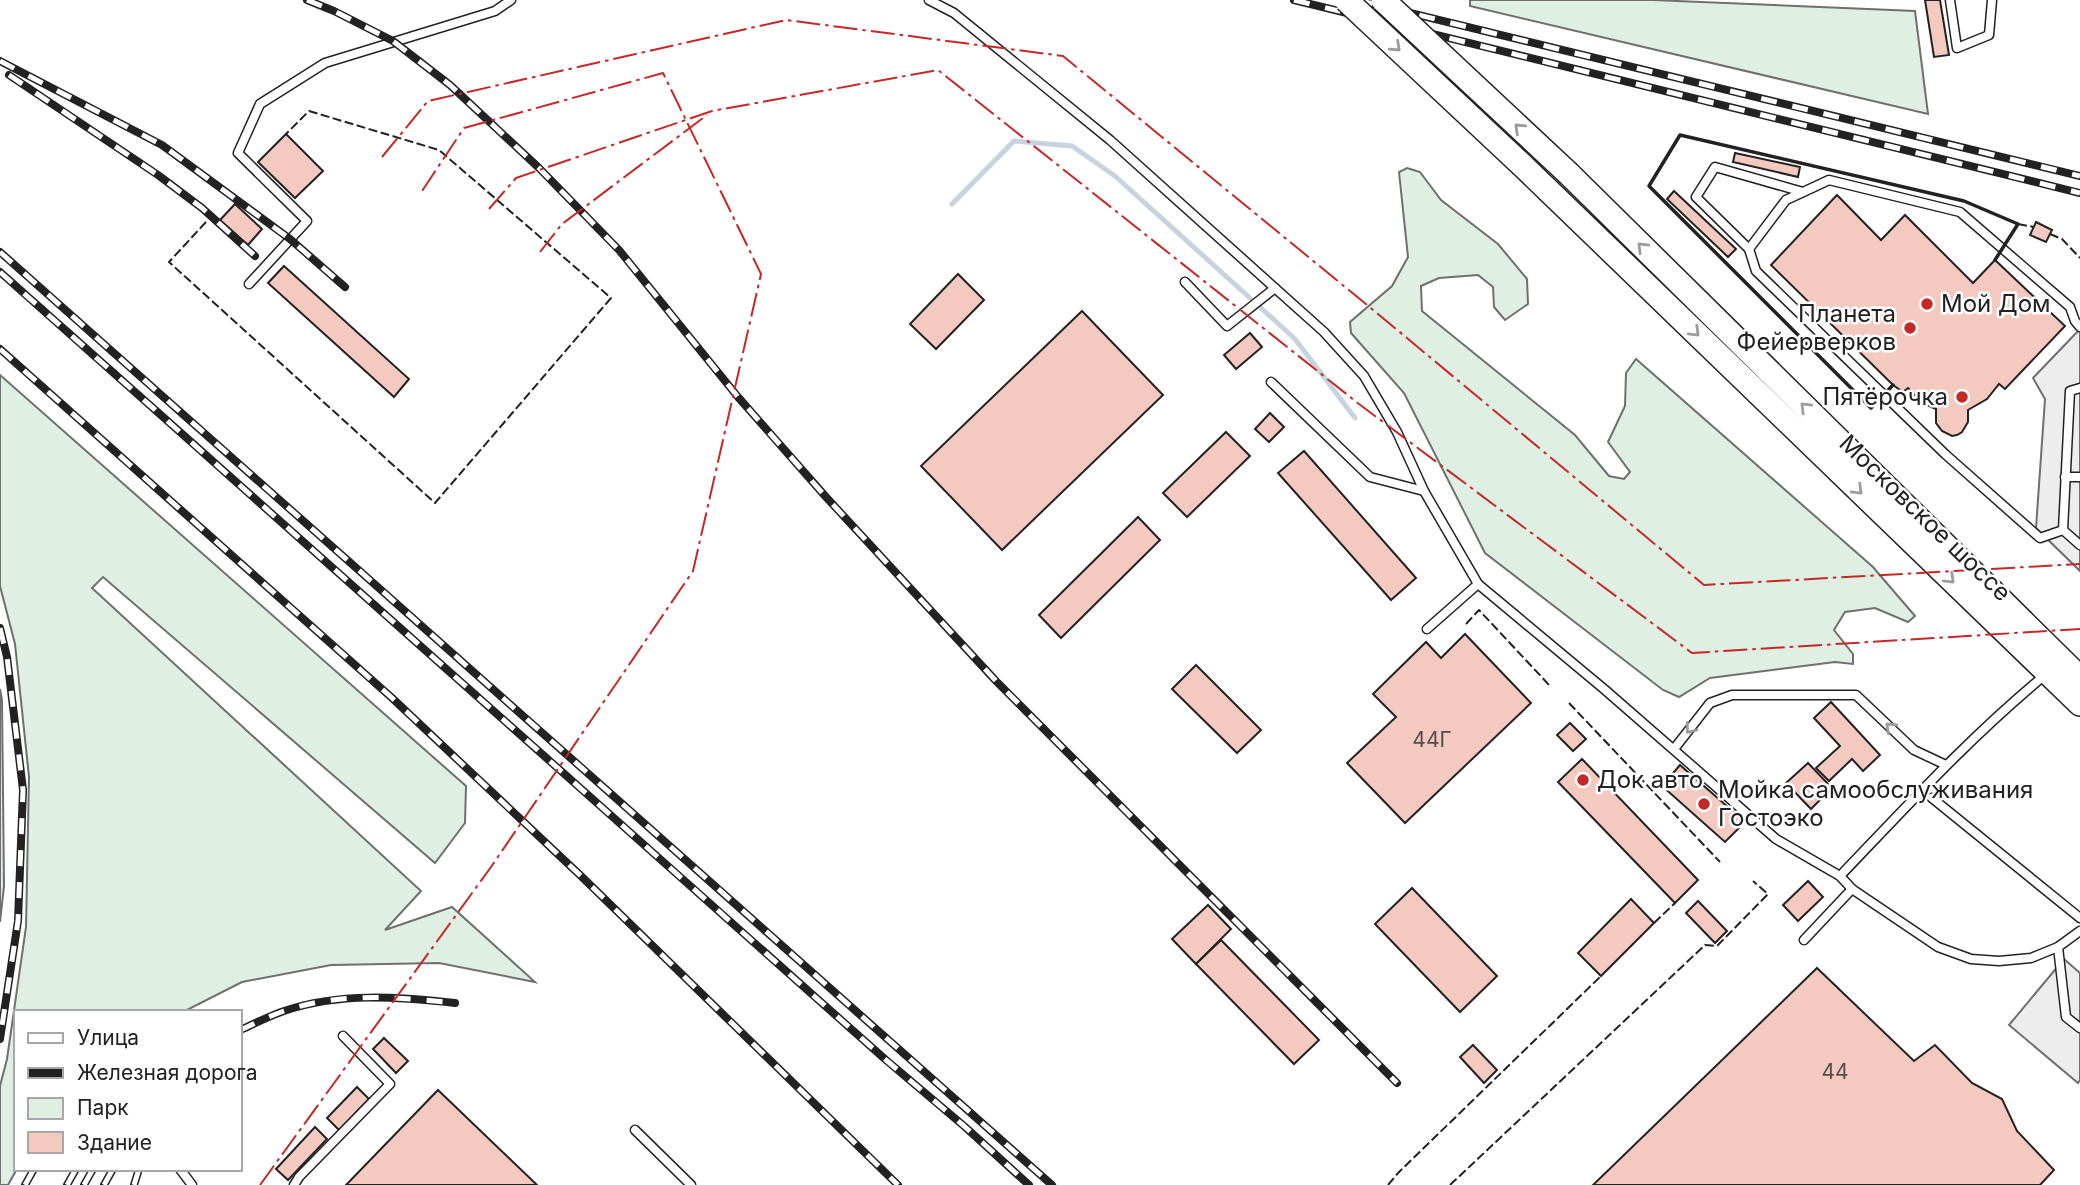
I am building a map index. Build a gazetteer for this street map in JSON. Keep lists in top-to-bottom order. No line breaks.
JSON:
{"streets":{"main road":["Московское шоссе"]},"places":["Мой Дом","Планета Фейерверков","Пятёрочка","Док авто","Мойка самообслуживания Гостоэко"],"house_numbers":["44Г","44"],"legend":["Улица","Железная дорога","Парк","Здание"]}
